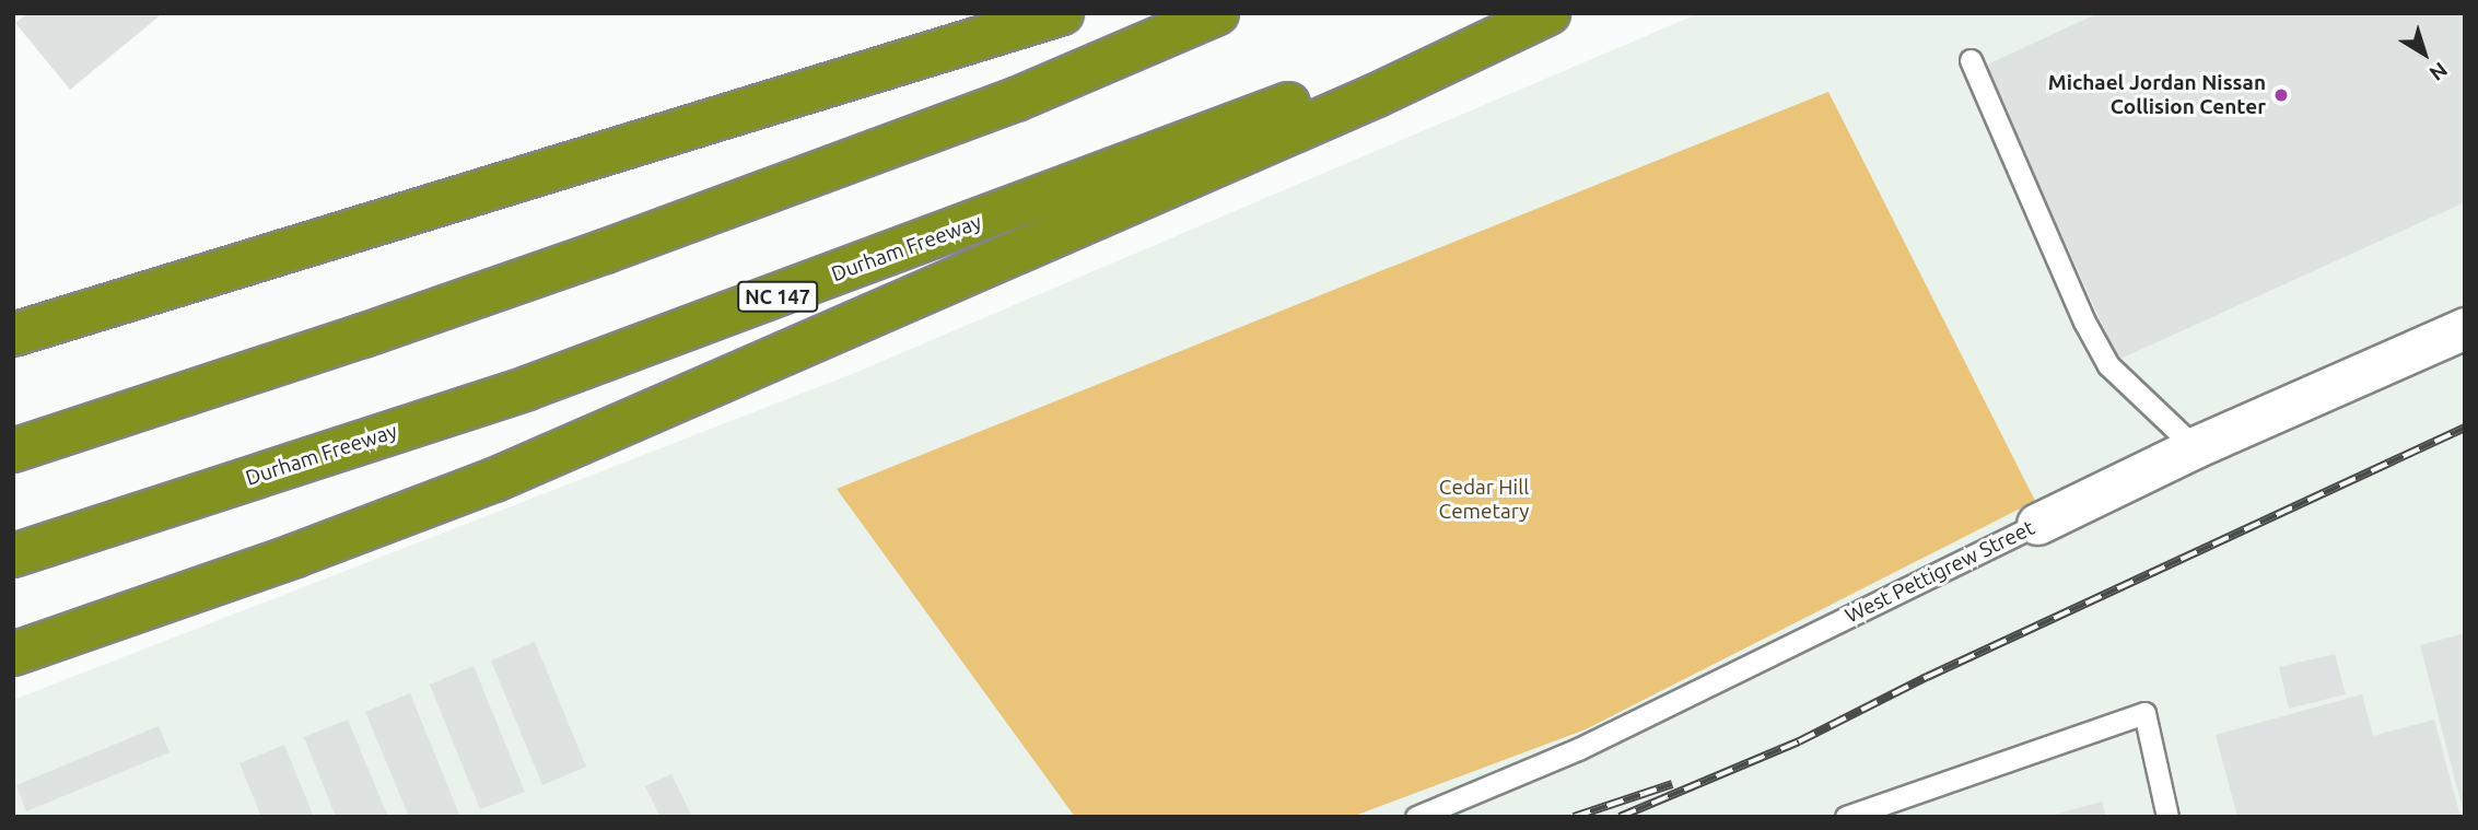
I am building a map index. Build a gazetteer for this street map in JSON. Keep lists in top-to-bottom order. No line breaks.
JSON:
{"streets":{"highway":["Durham Freeway","NC 147"],"street":["West Pettigrew Street"]},"parks":["Cedar Hill Cemetary"],"places":["Michael Jordan Nissan Collision Center"],"north":"bottom right"}
